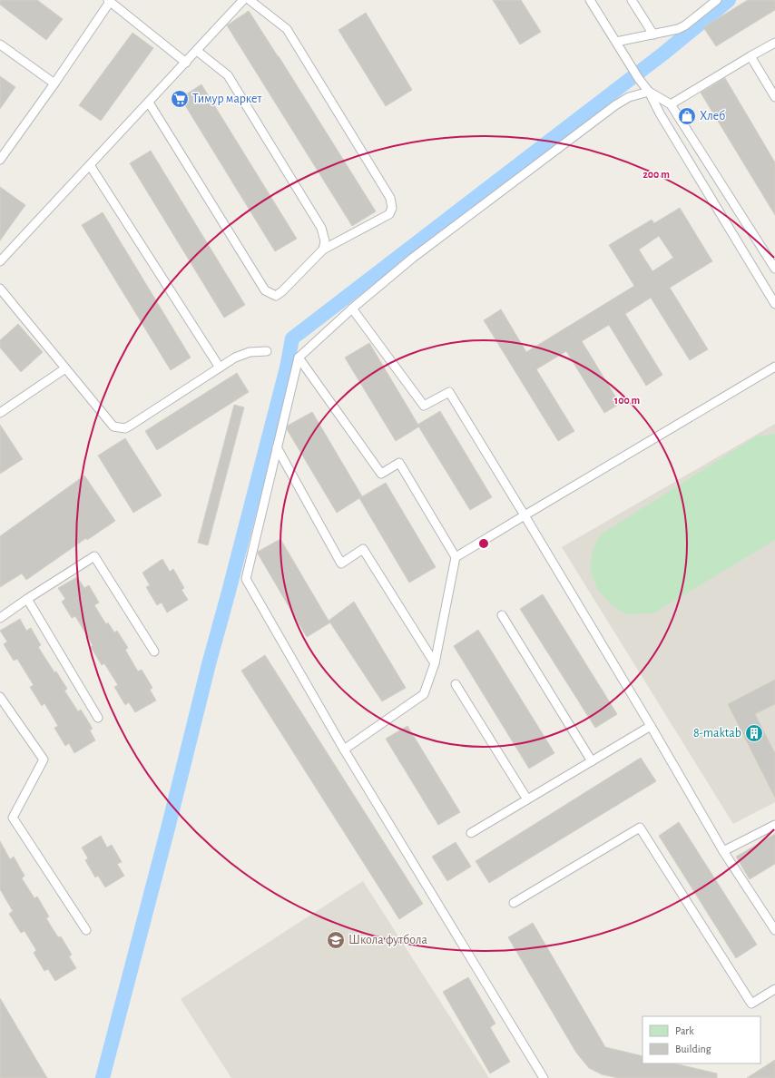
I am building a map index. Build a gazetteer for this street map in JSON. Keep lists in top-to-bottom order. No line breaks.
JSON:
{"places":{"supermarket":["Тимур маркет"],"shop":["Хлеб"],"building":["8-maktab"],"school or university":["Школа футбола"]},"legend":["Park","Building"],"rings":["200 m","100 m"]}
